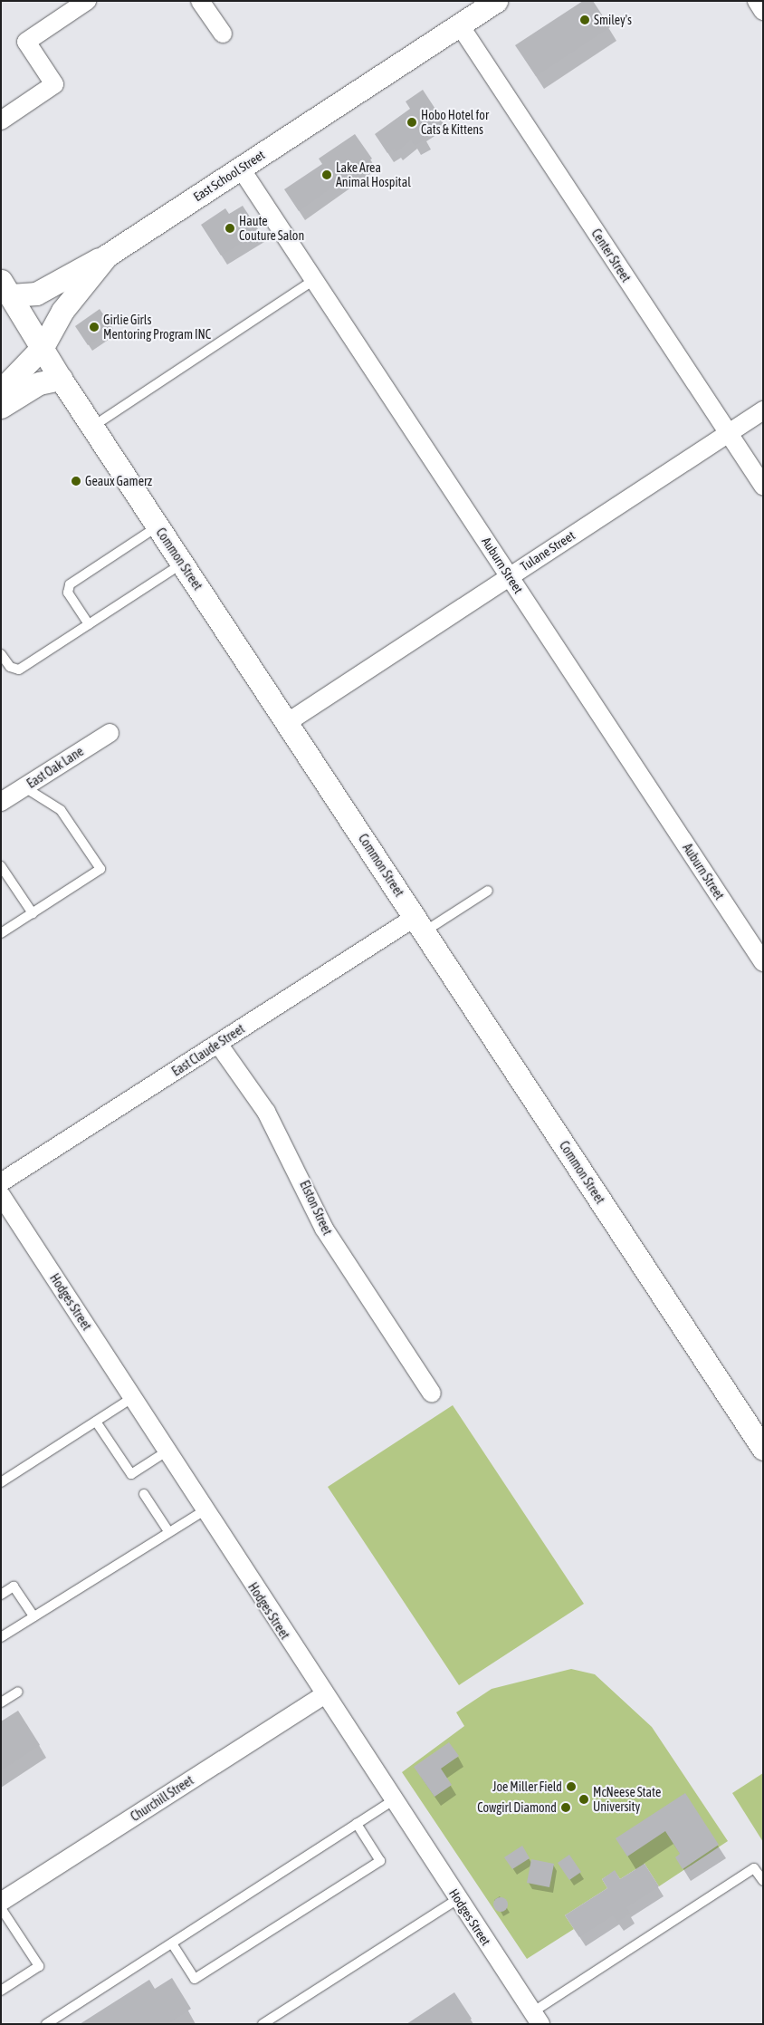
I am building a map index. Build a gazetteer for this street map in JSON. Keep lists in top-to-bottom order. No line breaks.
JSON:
{"streets":{"street":["East School Street","Center Street","Tulane Street","Common Street","Auburn Street","East Oak Lane","East Claude Street","Elston Street","Hodges Street","Churchill Street"]},"crossings":[["East School Street","Center Street"],["East School Street","Common Street"],["East School Street","Auburn Street"],["Center Street","Tulane Street"],["Tulane Street","Common Street"],["Tulane Street","Auburn Street"],["Common Street","East Claude Street"],["East Claude Street","Elston Street"],["Hodges Street","Churchill Street"]],"places":["Smiley's","Hobo Hotel for Cats & Kittens","Lake Area Animal Hospital","Haute Couture Salon","Girlie Girls Mentoring Program INC","Geaux Gamerz","Joe Miller Field","McNeese State University","Cowgirl Diamond"]}
